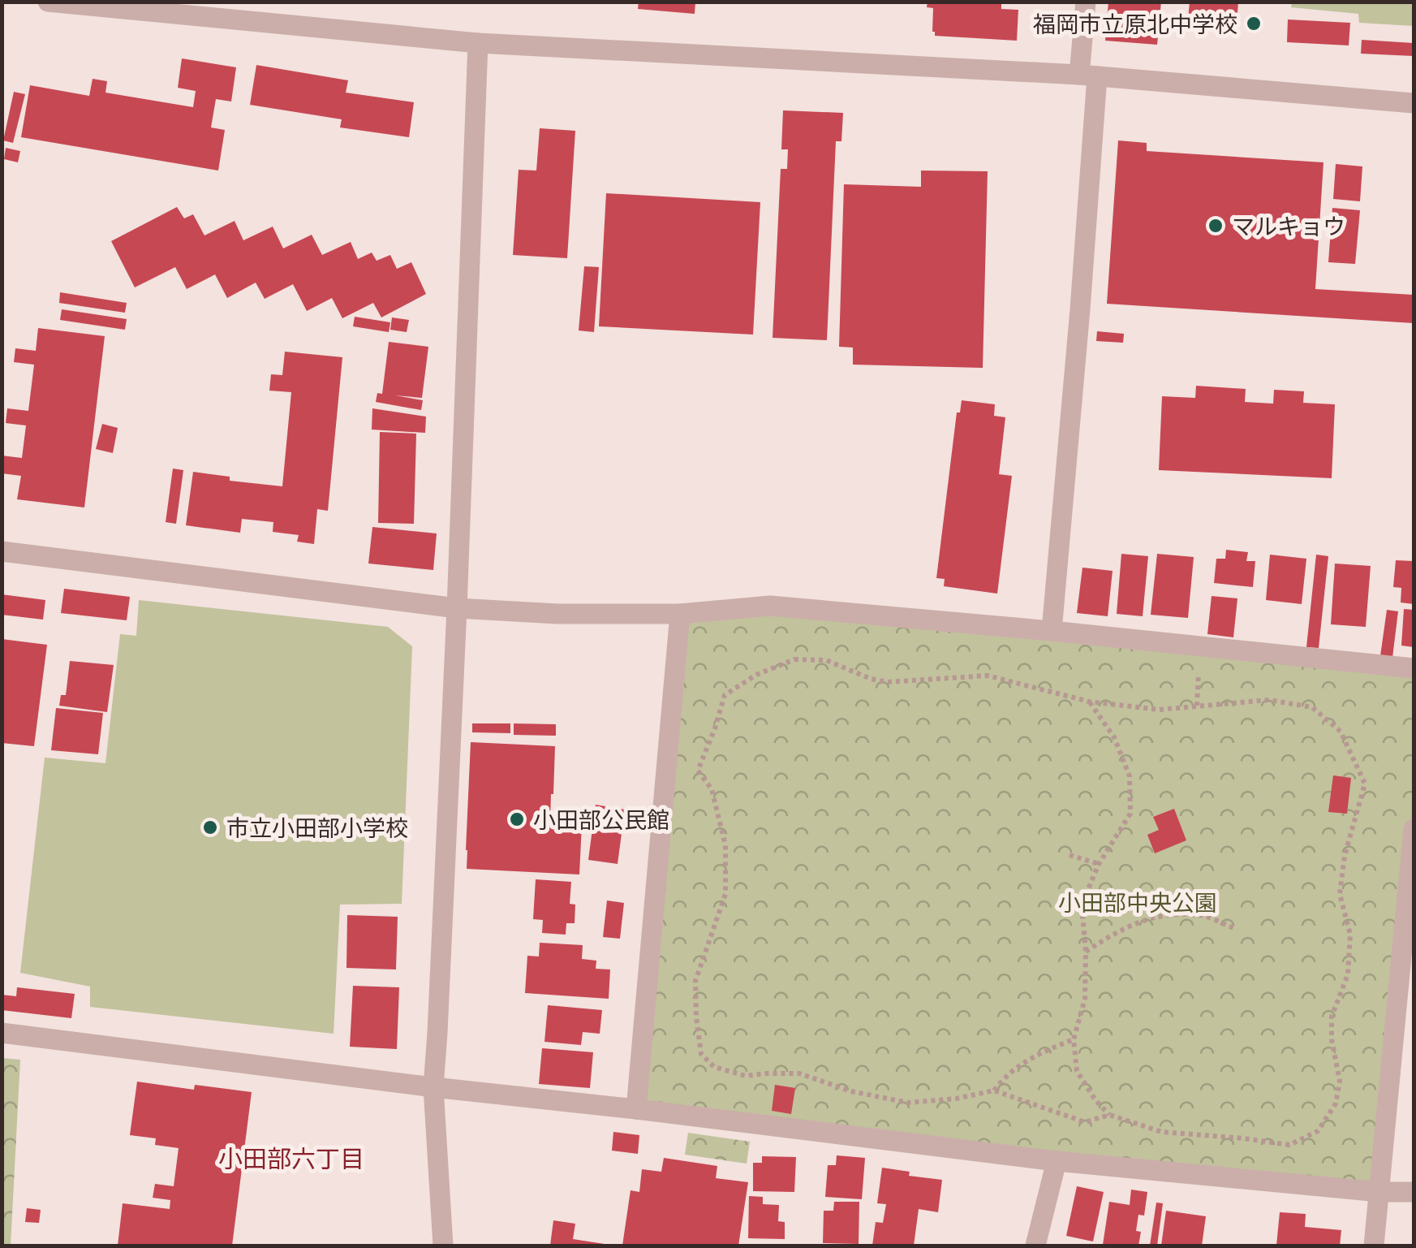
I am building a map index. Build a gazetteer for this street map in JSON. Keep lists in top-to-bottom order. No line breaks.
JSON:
{"districts":["小田部六丁目"],"parks":["小田部中央公園"],"places":["福岡市立原北中学校","マルキョウ","小田部公民館","市立小田部小学校"]}
